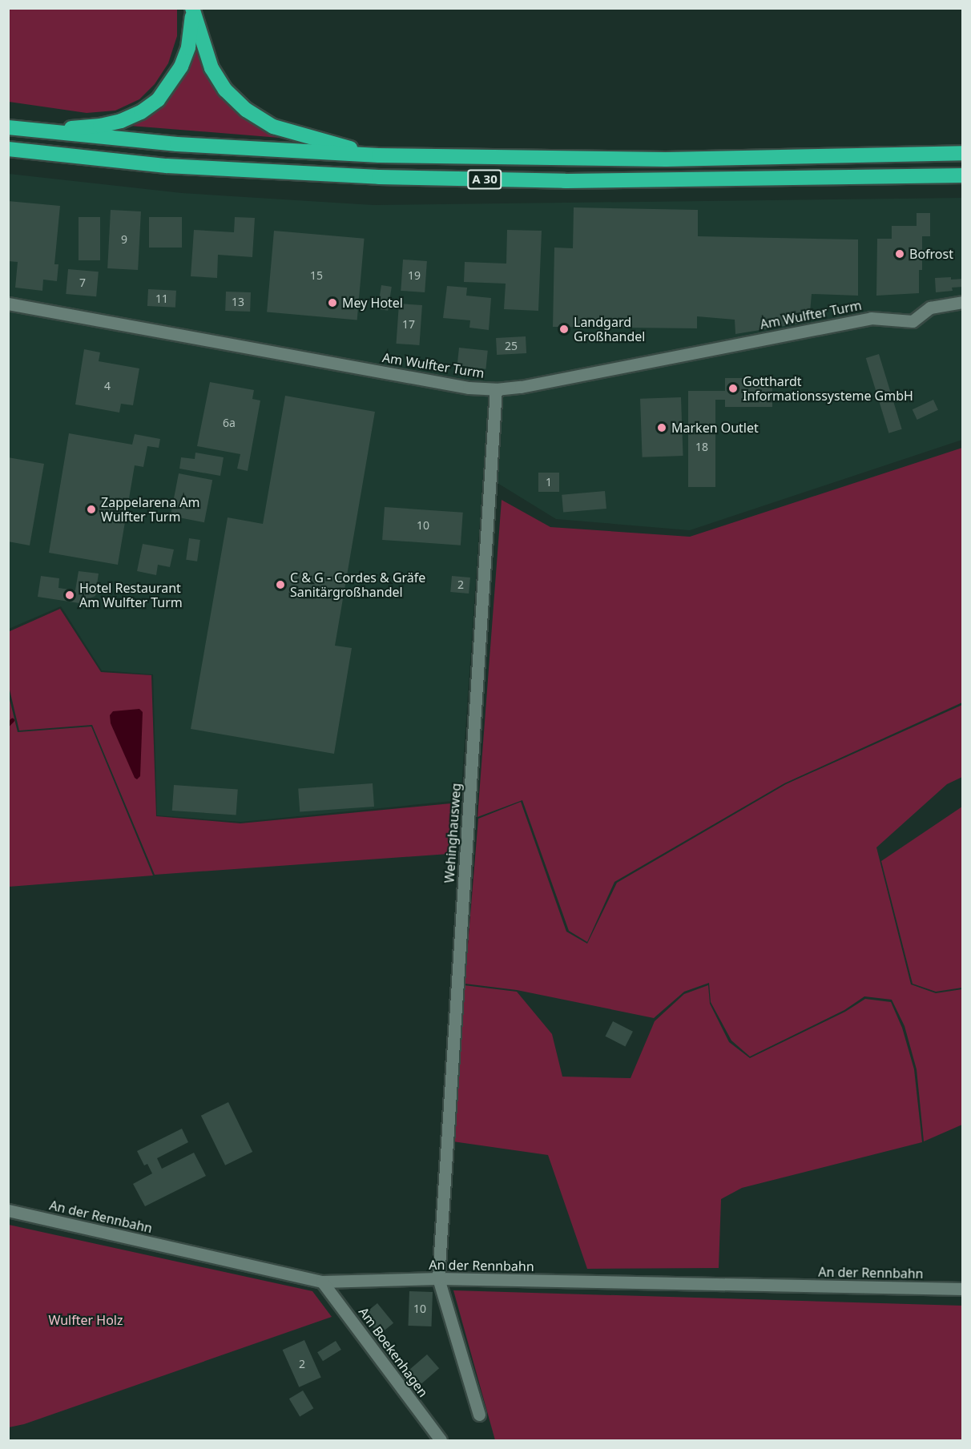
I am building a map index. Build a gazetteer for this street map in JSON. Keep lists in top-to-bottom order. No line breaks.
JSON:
{"streets":{"highway":["A 30"],"street":["Am Wulfter Turm","Wehinghausweg","An der Rennbahn","Am Boekenhagen"]},"crossings":[["Am Wulfter Turm","Wehinghausweg"],["Wehinghausweg","An der Rennbahn"],["An der Rennbahn","Am Boekenhagen"]],"parks":["Wulfter Holz"],"places":["Bofrost","Mey Hotel","Landgard Großhandel","Gotthardt Informationssysteme GmbH","Marken Outlet","Zappelarena Am Wulfter Turm","C & G - Cordes & Gräfe Sanitärgroßhandel","Hotel Restaurant Am Wulfter Turm"],"house_numbers":["9","15","19","7","11","13","17","25","4","6a","18","1","10","2","10","2"]}
